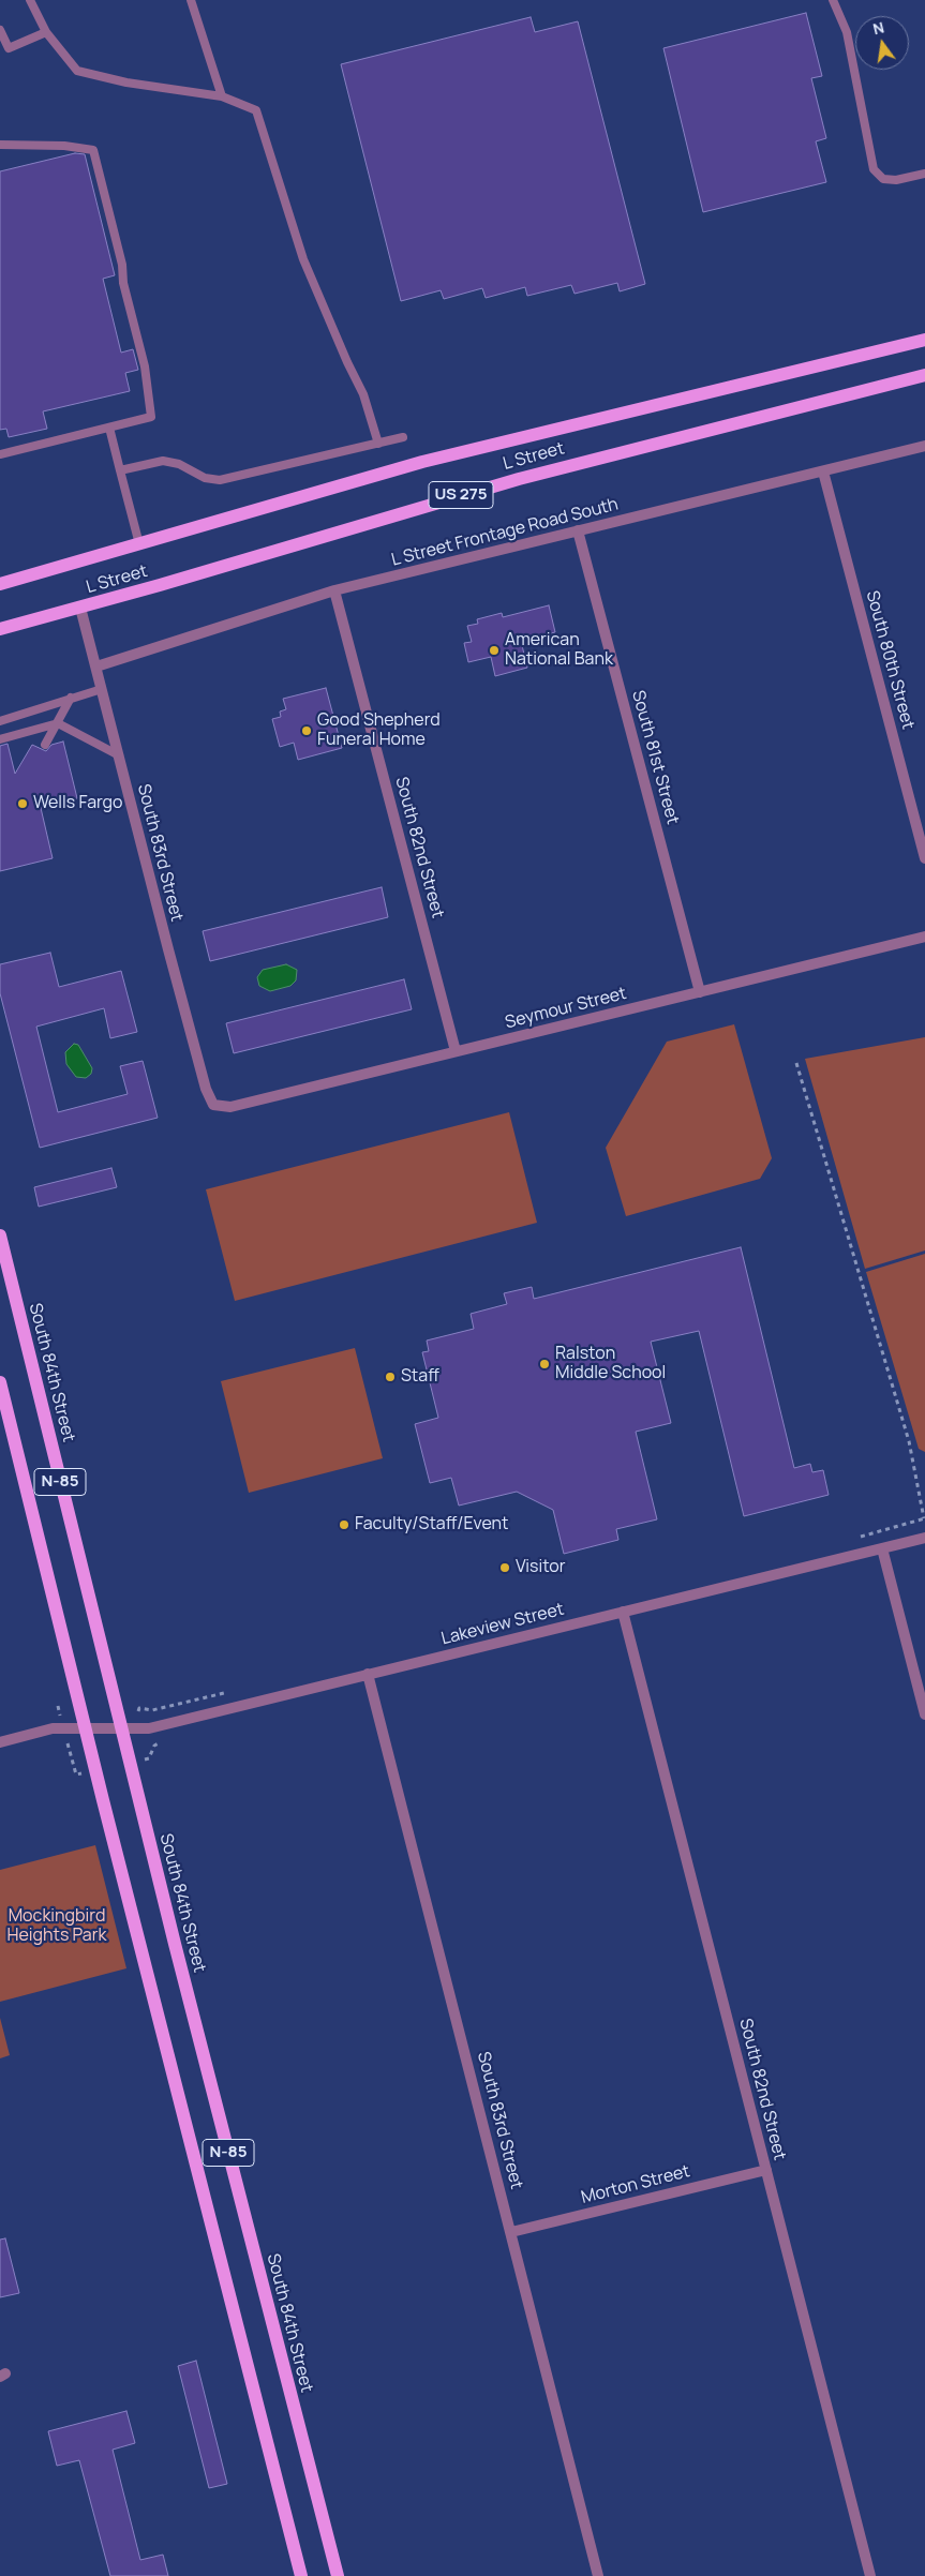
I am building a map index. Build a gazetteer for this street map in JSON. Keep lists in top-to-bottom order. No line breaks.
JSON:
{"streets":{"main road":["L Street","US 275","South 84th Street","N-85"],"street":["L Street Frontage Road South","South 80th Street","South 81st Street","South 82nd Street","South 83rd Street","Seymour Street","Lakeview Street","Morton Street"]},"crossings":[["L Street","South 83rd Street"],["L Street Frontage Road South","South 80th Street"],["L Street Frontage Road South","South 81st Street"],["L Street Frontage Road South","South 82nd Street"],["L Street Frontage Road South","South 83rd Street"],["South 81st Street","Seymour Street"],["South 82nd Street","Seymour Street"],["South 82nd Street","Lakeview Street"],["South 82nd Street","Morton Street"],["South 83rd Street","Seymour Street"],["South 83rd Street","Lakeview Street"],["South 83rd Street","Morton Street"],["South 84th Street","Lakeview Street"],["N-85","Lakeview Street"]],"parks":["Mockingbird Heights Park"],"places":["American National Bank","Good Shepherd Funeral Home","Wells Fargo","Ralston Middle School","Staff","Faculty/Staff/Event","Visitor"],"north":"top"}
